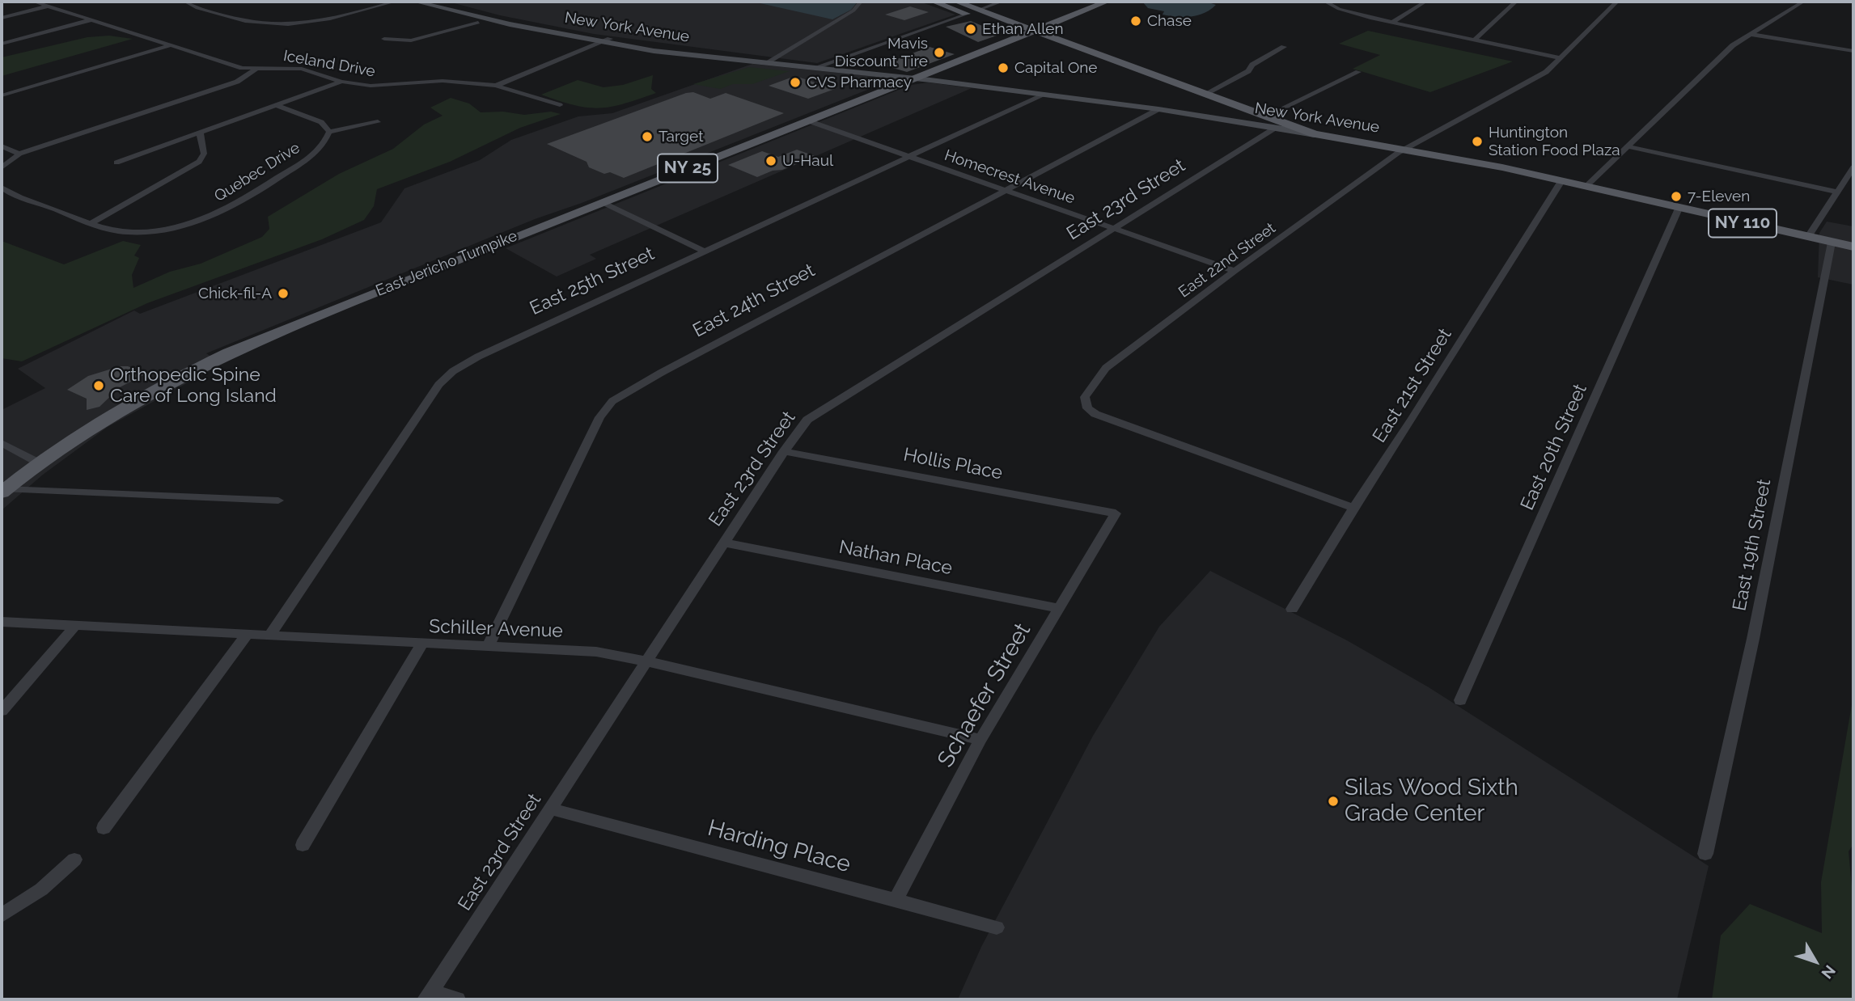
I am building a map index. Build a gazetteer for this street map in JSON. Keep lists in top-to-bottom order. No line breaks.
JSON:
{"streets":{"main road":["New York Avenue","NY 25","NY 110","East Jericho Turnpike"],"street":["Iceland Drive","Quebec Drive","Homecrest Avenue","East 23rd Street","East 22nd Street","East 25th Street","East 24th Street","East 21st Street","East 20th Street","Hollis Place","East 19th Street","Nathan Place","Schiller Avenue","Schaefer Street","Harding Place"]},"crossings":[["New York Avenue","NY 25"],["New York Avenue","East 23rd Street"],["New York Avenue","NY 110"],["New York Avenue","East 22nd Street"],["New York Avenue","East Jericho Turnpike"],["New York Avenue","East 25th Street"],["New York Avenue","East 24th Street"],["New York Avenue","East 21st Street"],["New York Avenue","East 20th Street"],["New York Avenue","East 19th Street"],["NY 25","NY 110"],["NY 25","East Jericho Turnpike"],["Homecrest Avenue","East 23rd Street"],["Homecrest Avenue","East 22nd Street"],["Homecrest Avenue","East Jericho Turnpike"],["Homecrest Avenue","East 25th Street"],["Homecrest Avenue","East 24th Street"],["East 23rd Street","Hollis Place"],["East 23rd Street","Nathan Place"],["East 23rd Street","Schiller Avenue"],["East 23rd Street","Harding Place"],["East 22nd Street","East 21st Street"],["East 25th Street","Schiller Avenue"],["East 24th Street","Schiller Avenue"],["Hollis Place","Schaefer Street"],["Nathan Place","Schaefer Street"],["Schiller Avenue","Schaefer Street"],["Schaefer Street","Harding Place"]],"places":["Chase","Ethan Allen","Mavis Discount Tire","Capital One","CVS Pharmacy","Target","Huntington Station Food Plaza","U-Haul","7-Eleven","Chick-fil-A","Orthopedic Spine Care of Long Island","Silas Wood Sixth Grade Center"],"north":"bottom right"}
